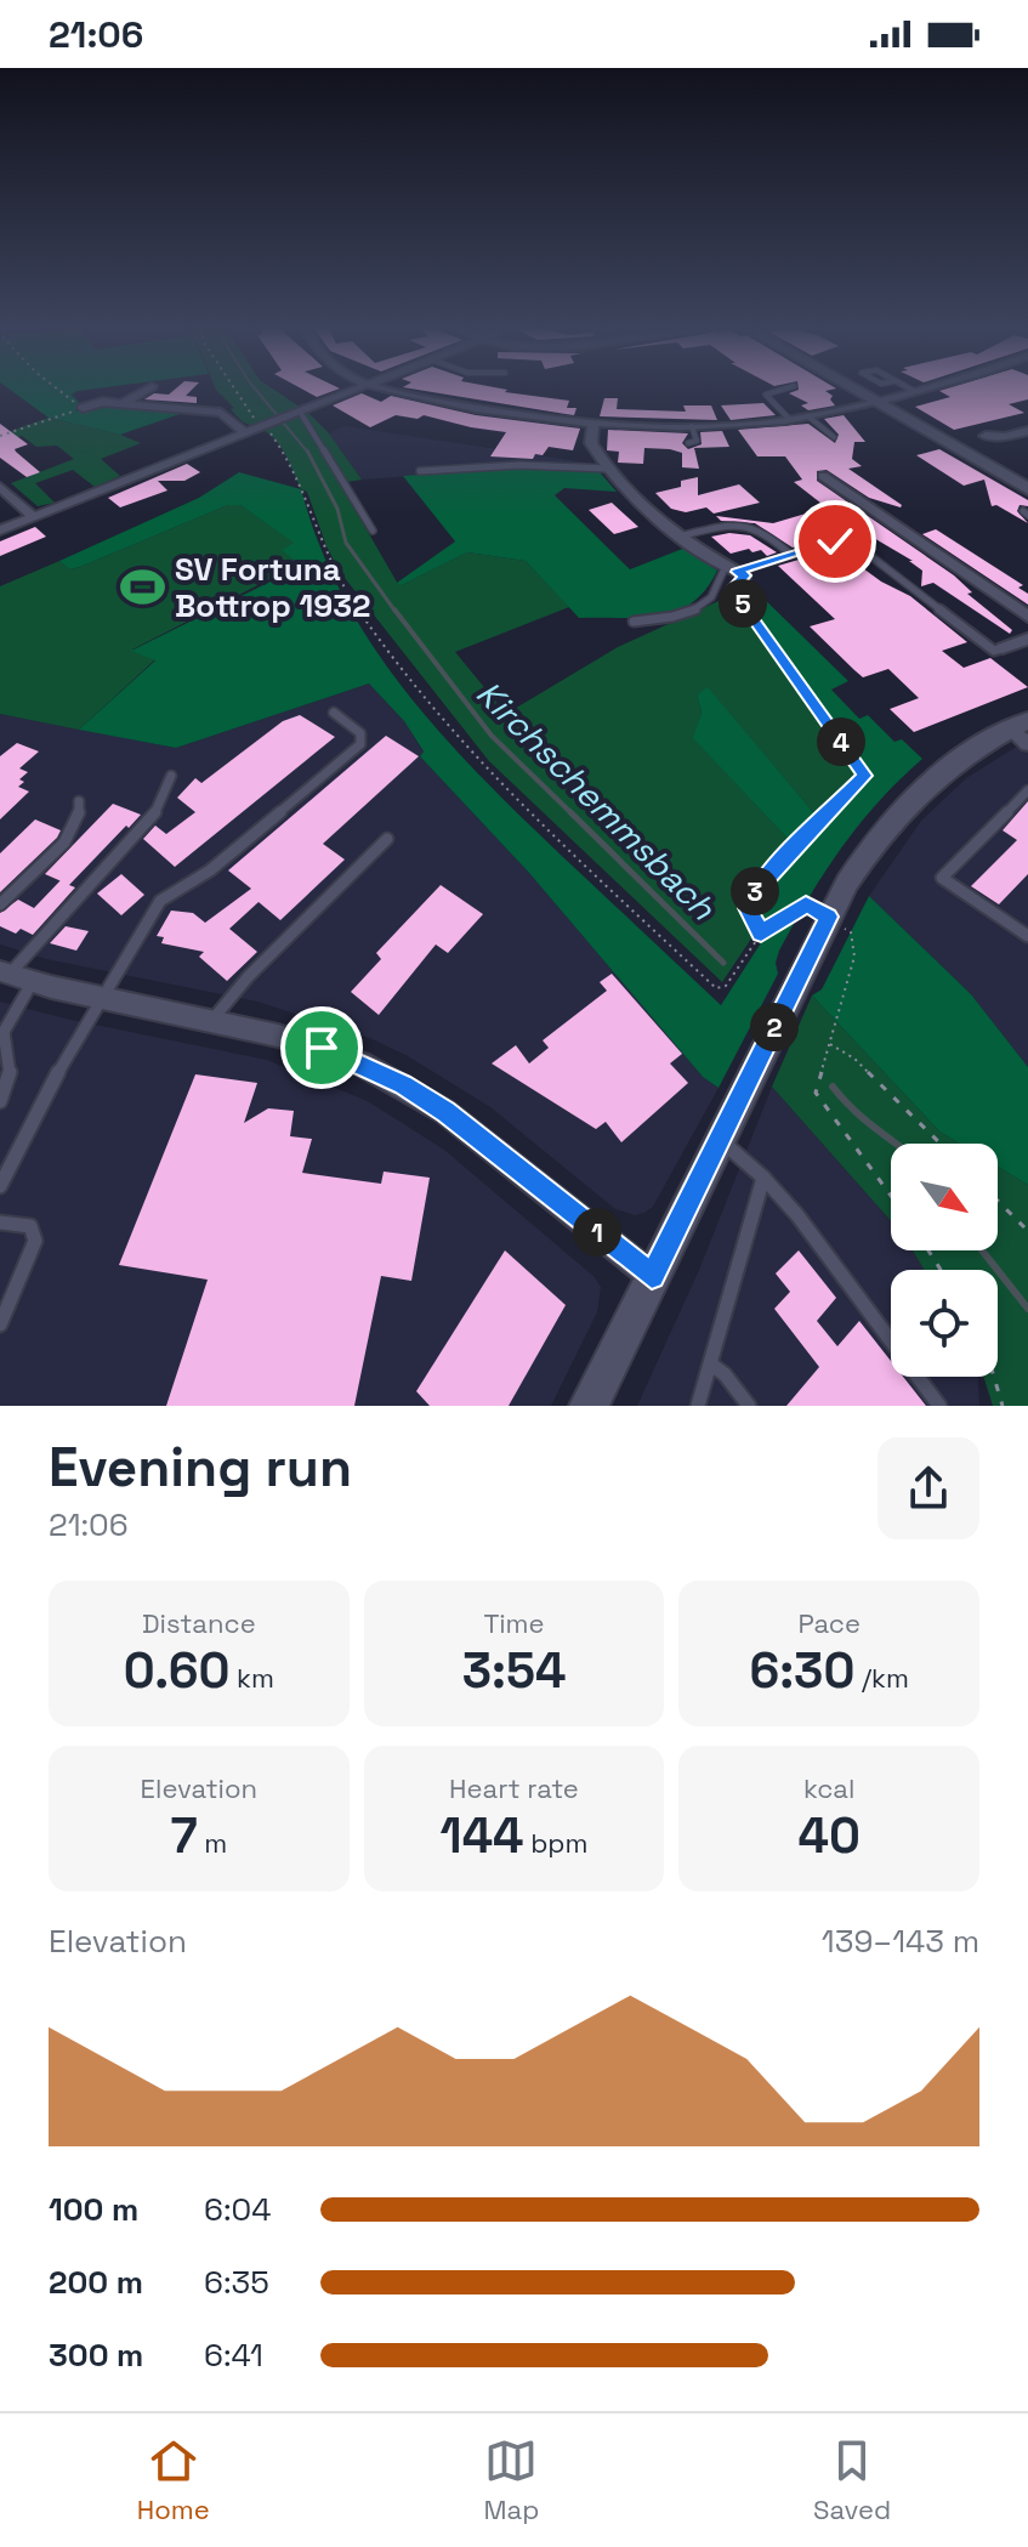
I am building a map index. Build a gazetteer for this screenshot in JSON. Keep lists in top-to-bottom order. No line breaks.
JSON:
{"water":["Kirchschemmsbach"],"places":{"sports":["SV Fortuna Bottrop 1932"]},"north":"bottom right","page":{"status":"21:06","pins":["5","4","3","2","1"],"heading":["Evening run","21:06"],"stats":[["Distance","0.60 km"],["Time","3:54"],["Pace","6:30 /km"],["Elevation","7 m"],["Heart rate","144 bpm"],["kcal","40"]],"chart":["Elevation","139–143 m"],"list":[{"name":"100 m","note":"6:04"},{"name":"200 m","note":"6:35"},{"name":"300 m","note":"6:41"}],"tabs":["Home","Map","Saved"]}}
